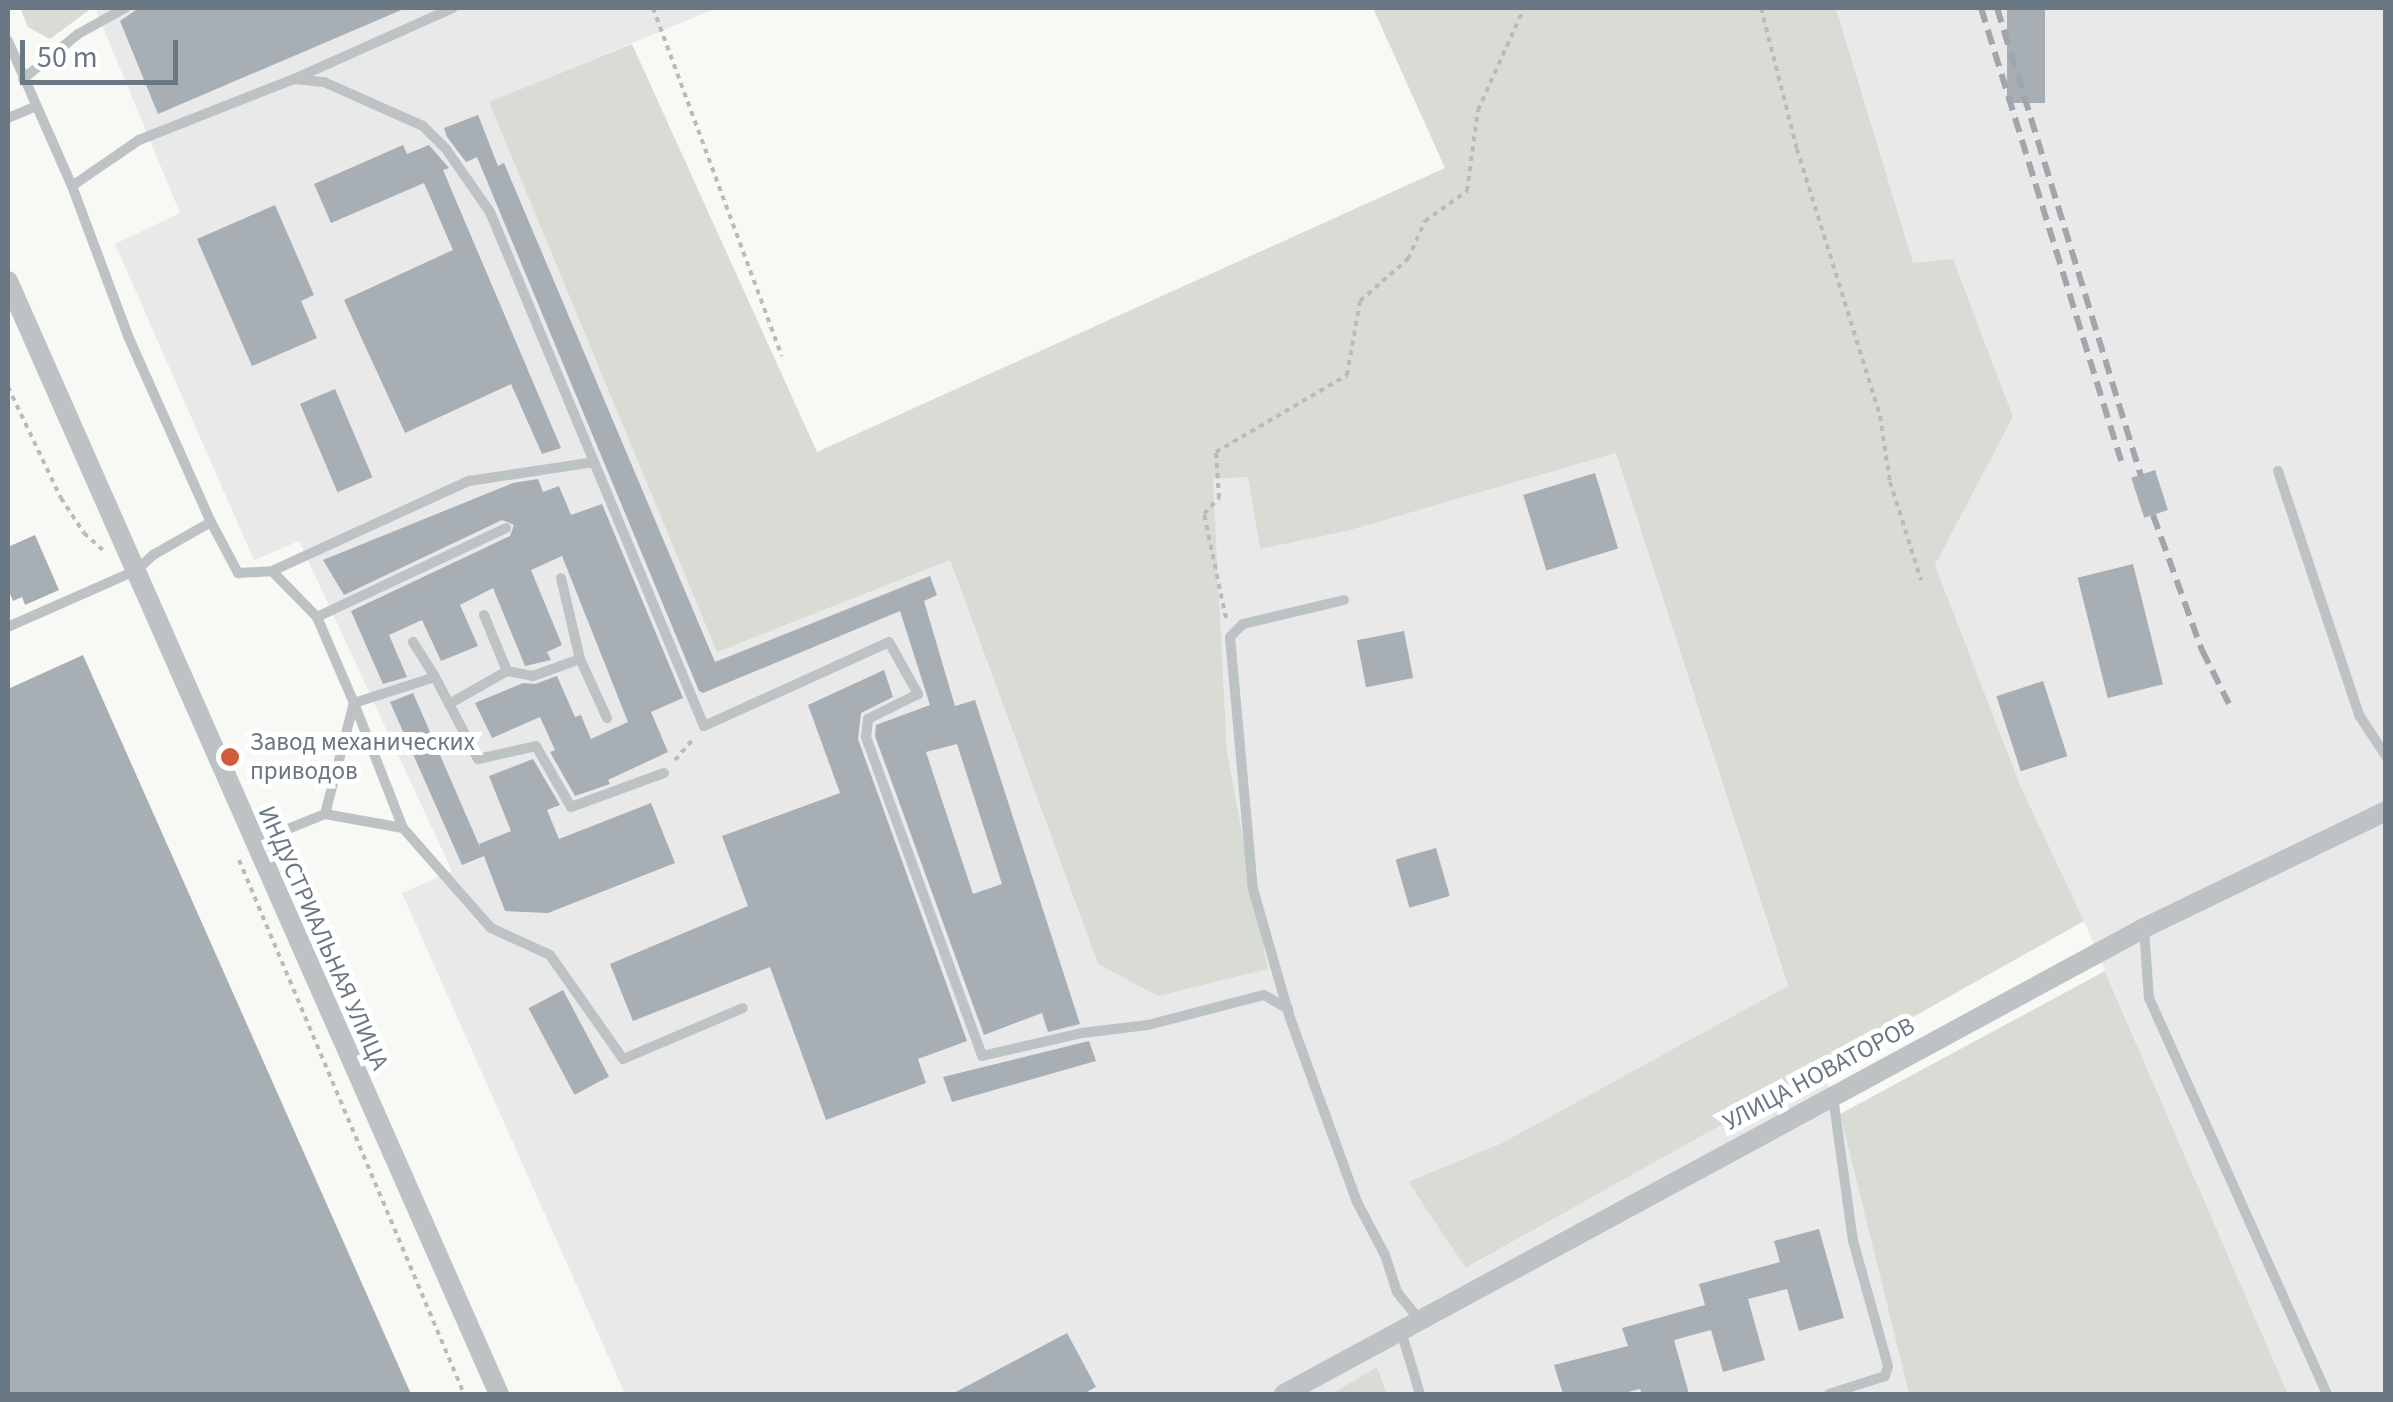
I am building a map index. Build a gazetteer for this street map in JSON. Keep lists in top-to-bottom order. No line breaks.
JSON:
{"streets":{"street":["ИНДУСТРИАЛЬНАЯ УЛИЦА","УЛИЦА НОВАТОРОВ"]},"places":["Завод механических приводов"],"scale_bar":"50 m"}
